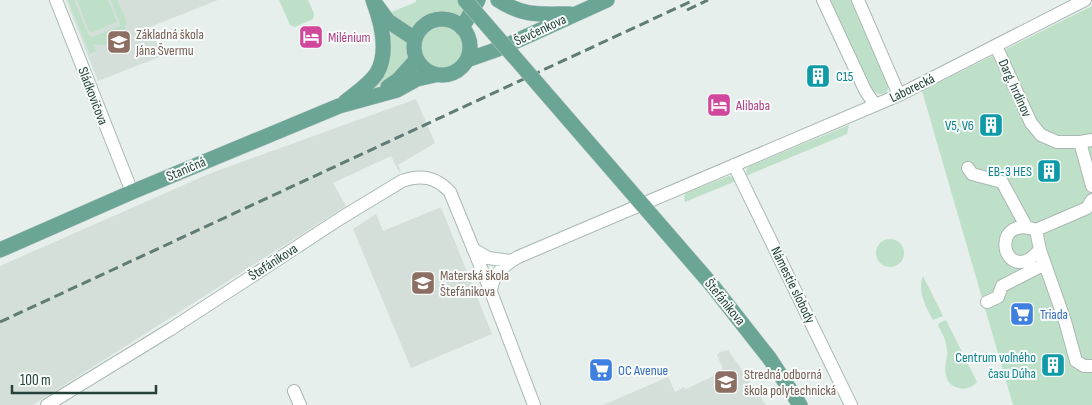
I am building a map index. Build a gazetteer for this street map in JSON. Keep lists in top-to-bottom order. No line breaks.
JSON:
{"streets":{"main road":["Ševčenkova","Staničná","Štefánikova"],"street":["Laborecká","Darg. hrdinov","Sládkovičova","Námestie slobody"]},"crossings":[["Ševčenkova","Staničná"],["Laborecká","Darg. hrdinov"],["Laborecká","Námestie slobody"],["Sládkovičova","Staničná"]],"places":{"hotel":["Milénium","Alibaba"],"school or university":["Základná škola Jána Švermu","Materská škola Štefánikova","Stredná odborná škola polytechnická"],"building":["C15","V5, V6","EB-3 HES","Centrum voľného času Dúha"],"supermarket":["Triada","OC Avenue"]},"scale_bar":"100 m"}
